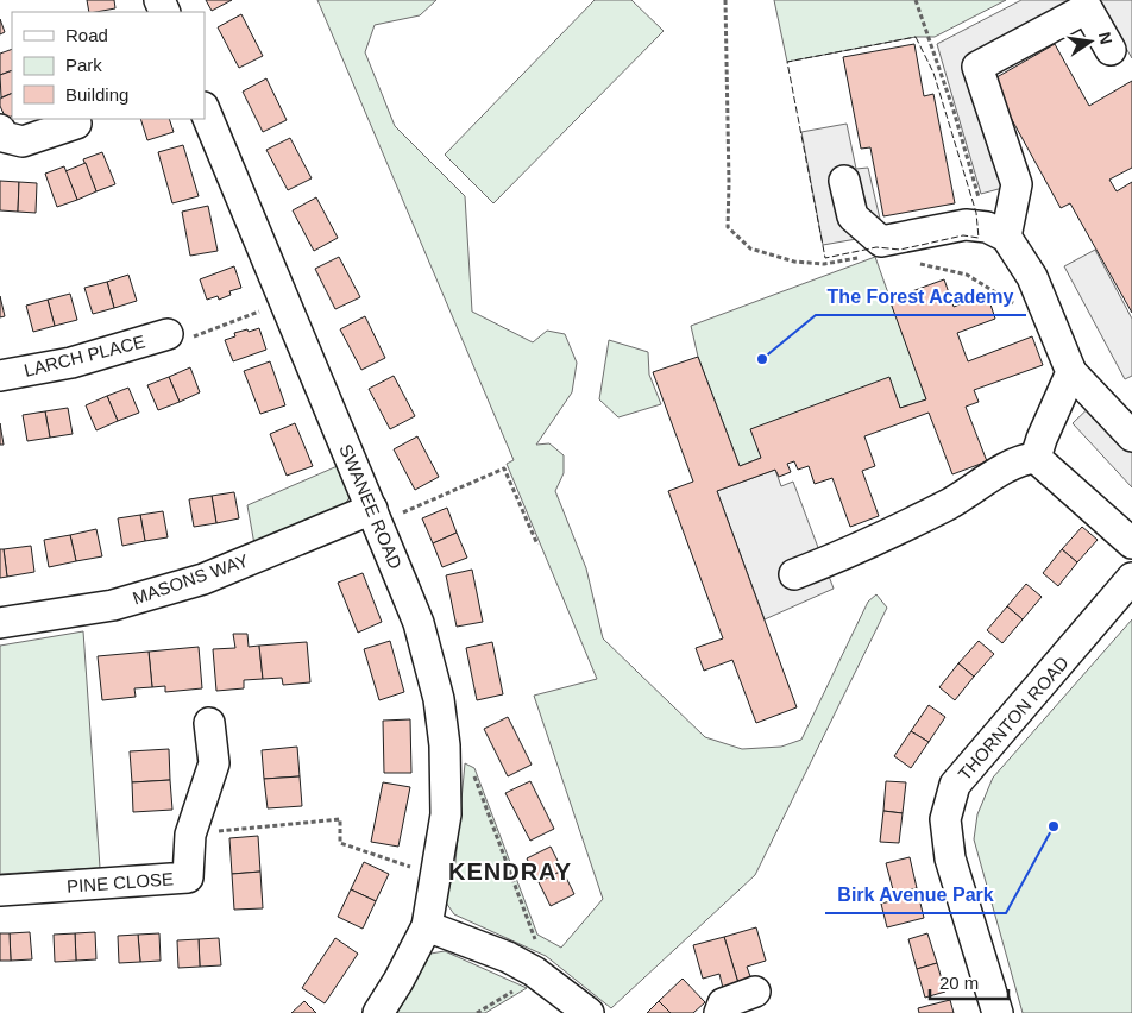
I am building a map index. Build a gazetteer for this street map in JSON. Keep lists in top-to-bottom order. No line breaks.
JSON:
{"streets":{"street":["LARCH PLACE","SWANEE ROAD","MASONS WAY","THORNTON ROAD","PINE CLOSE"]},"crossings":[["SWANEE ROAD","MASONS WAY"]],"districts":["KENDRAY"],"places":["The Forest Academy","Birk Avenue Park"],"legend":["Road","Park","Building"],"scale_bar":"20 m","north":"right"}
